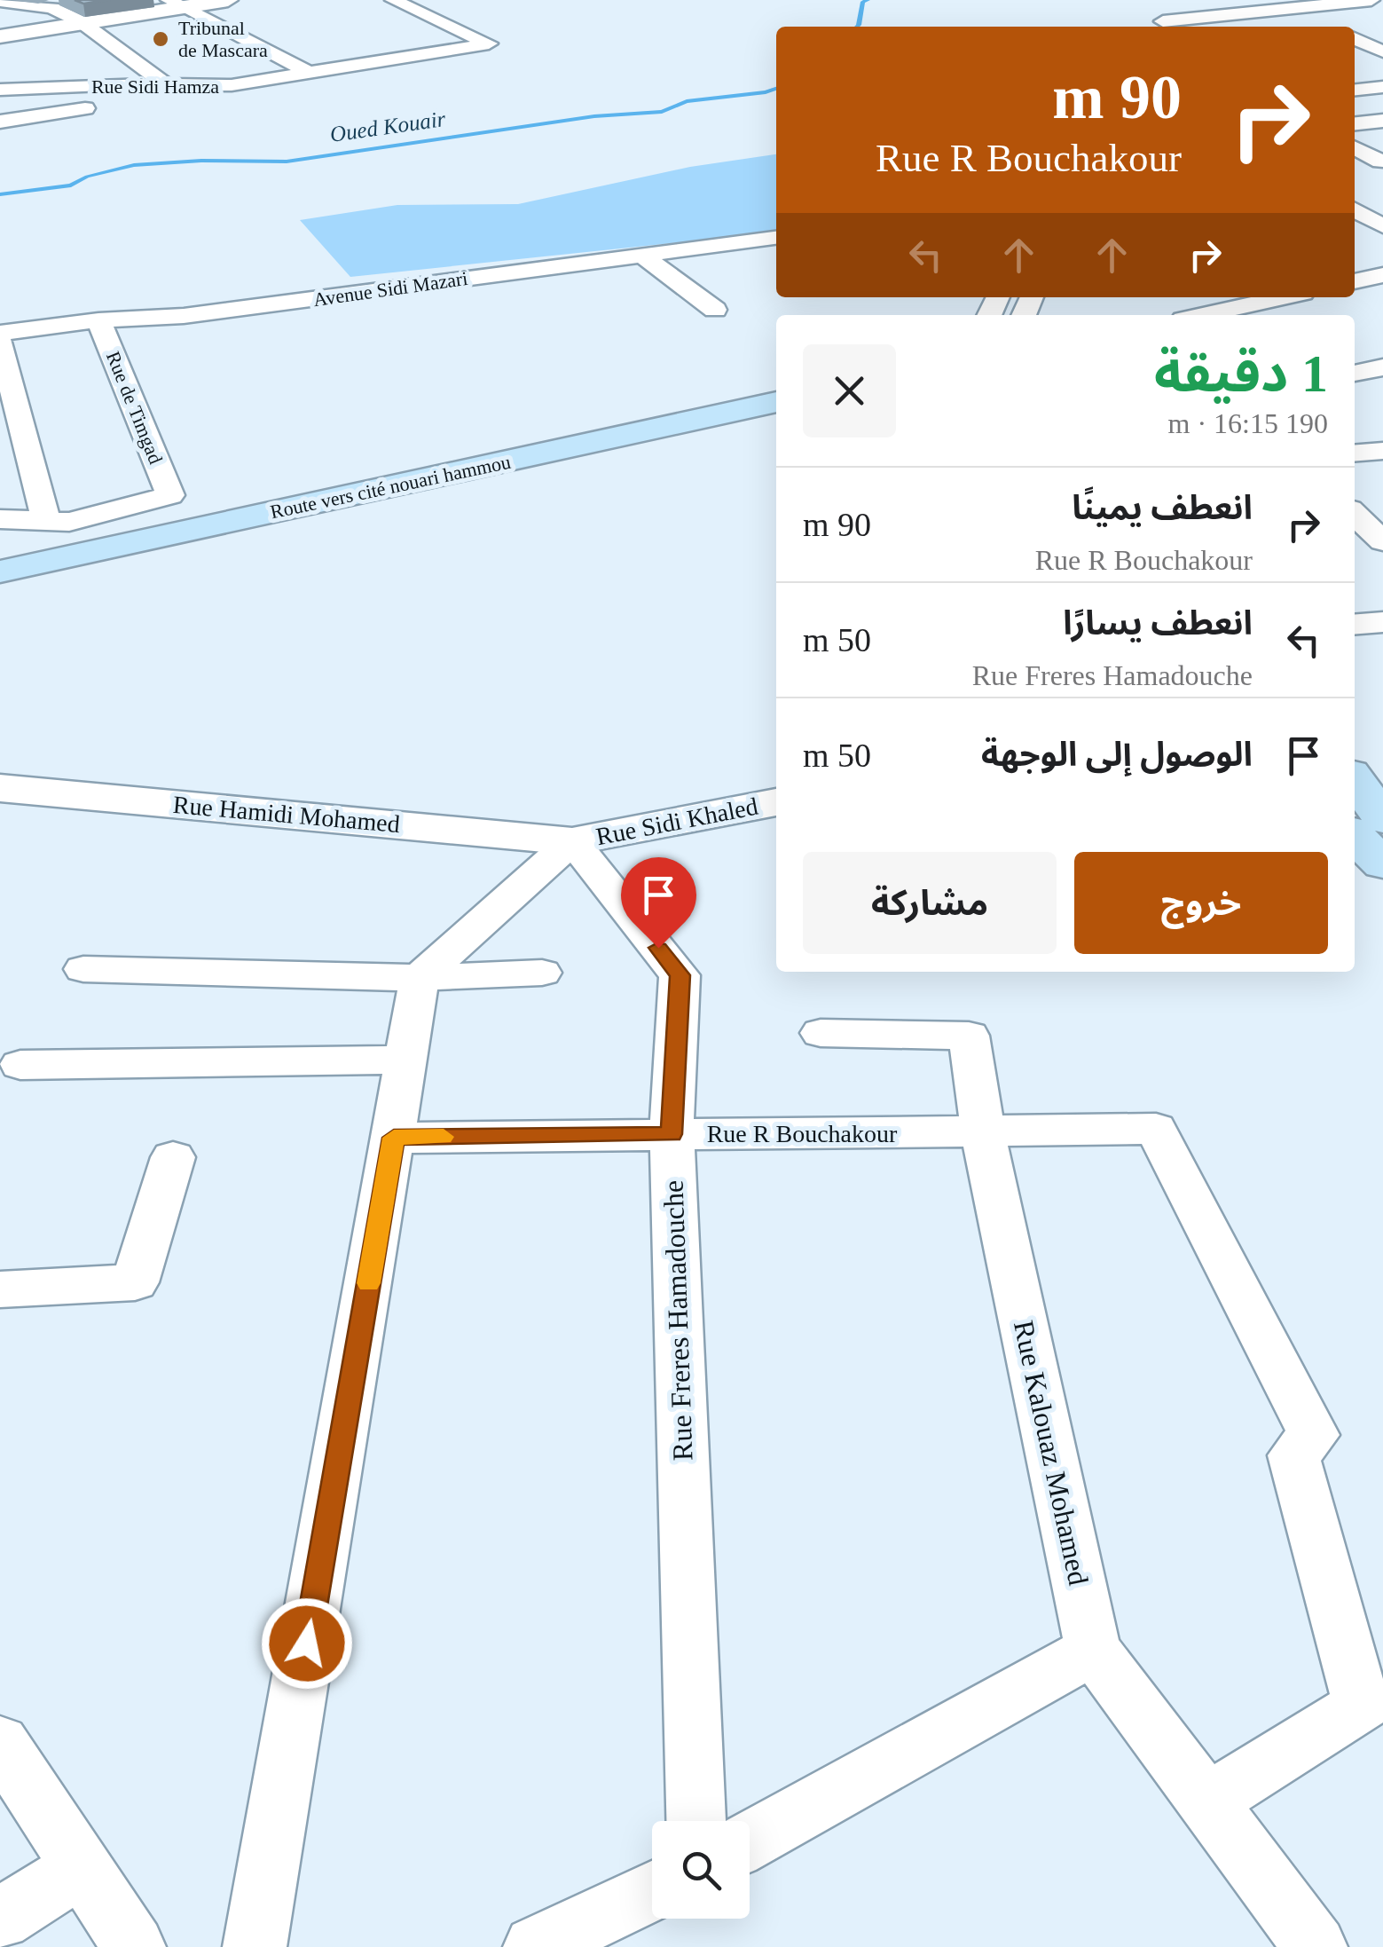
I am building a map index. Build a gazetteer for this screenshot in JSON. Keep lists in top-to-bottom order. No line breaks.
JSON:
{"streets":{"main road":["Route vers cité nouari hammou"],"street":["Rue Sidi Hamza","Avenue Sidi Mazari","Rue de Timgad","Rue Hamidi Mohamed","Rue Sidi Khaled","Rue R Bouchakour","Rue Freres Hamadouche","Rue Kalouaz Mohamed"]},"crossings":[["Avenue Sidi Mazari","Rue de Timgad"],["Rue Hamidi Mohamed","Rue Sidi Khaled"],["Rue Hamidi Mohamed","Rue Freres Hamadouche"],["Rue Sidi Khaled","Rue Freres Hamadouche"],["Rue R Bouchakour","Rue Freres Hamadouche"],["Rue R Bouchakour","Rue Kalouaz Mohamed"]],"water":["Oued Kouair"],"places":["Tribunal de Mascara"],"page":{"turn":["90 m","Rue R Bouchakour"],"heading":["1 دقيقة","190 m · 16:15"],"list":[{"name":"انعطف يمينًا","note":"Rue R Bouchakour","value":"90 m"},{"name":"انعطف يسارًا","note":"Rue Freres Hamadouche","value":"50 m"},{"name":"الوصول إلى الوجهة","value":"50 m"}],"buttons":["خروج","مشاركة"]}}
